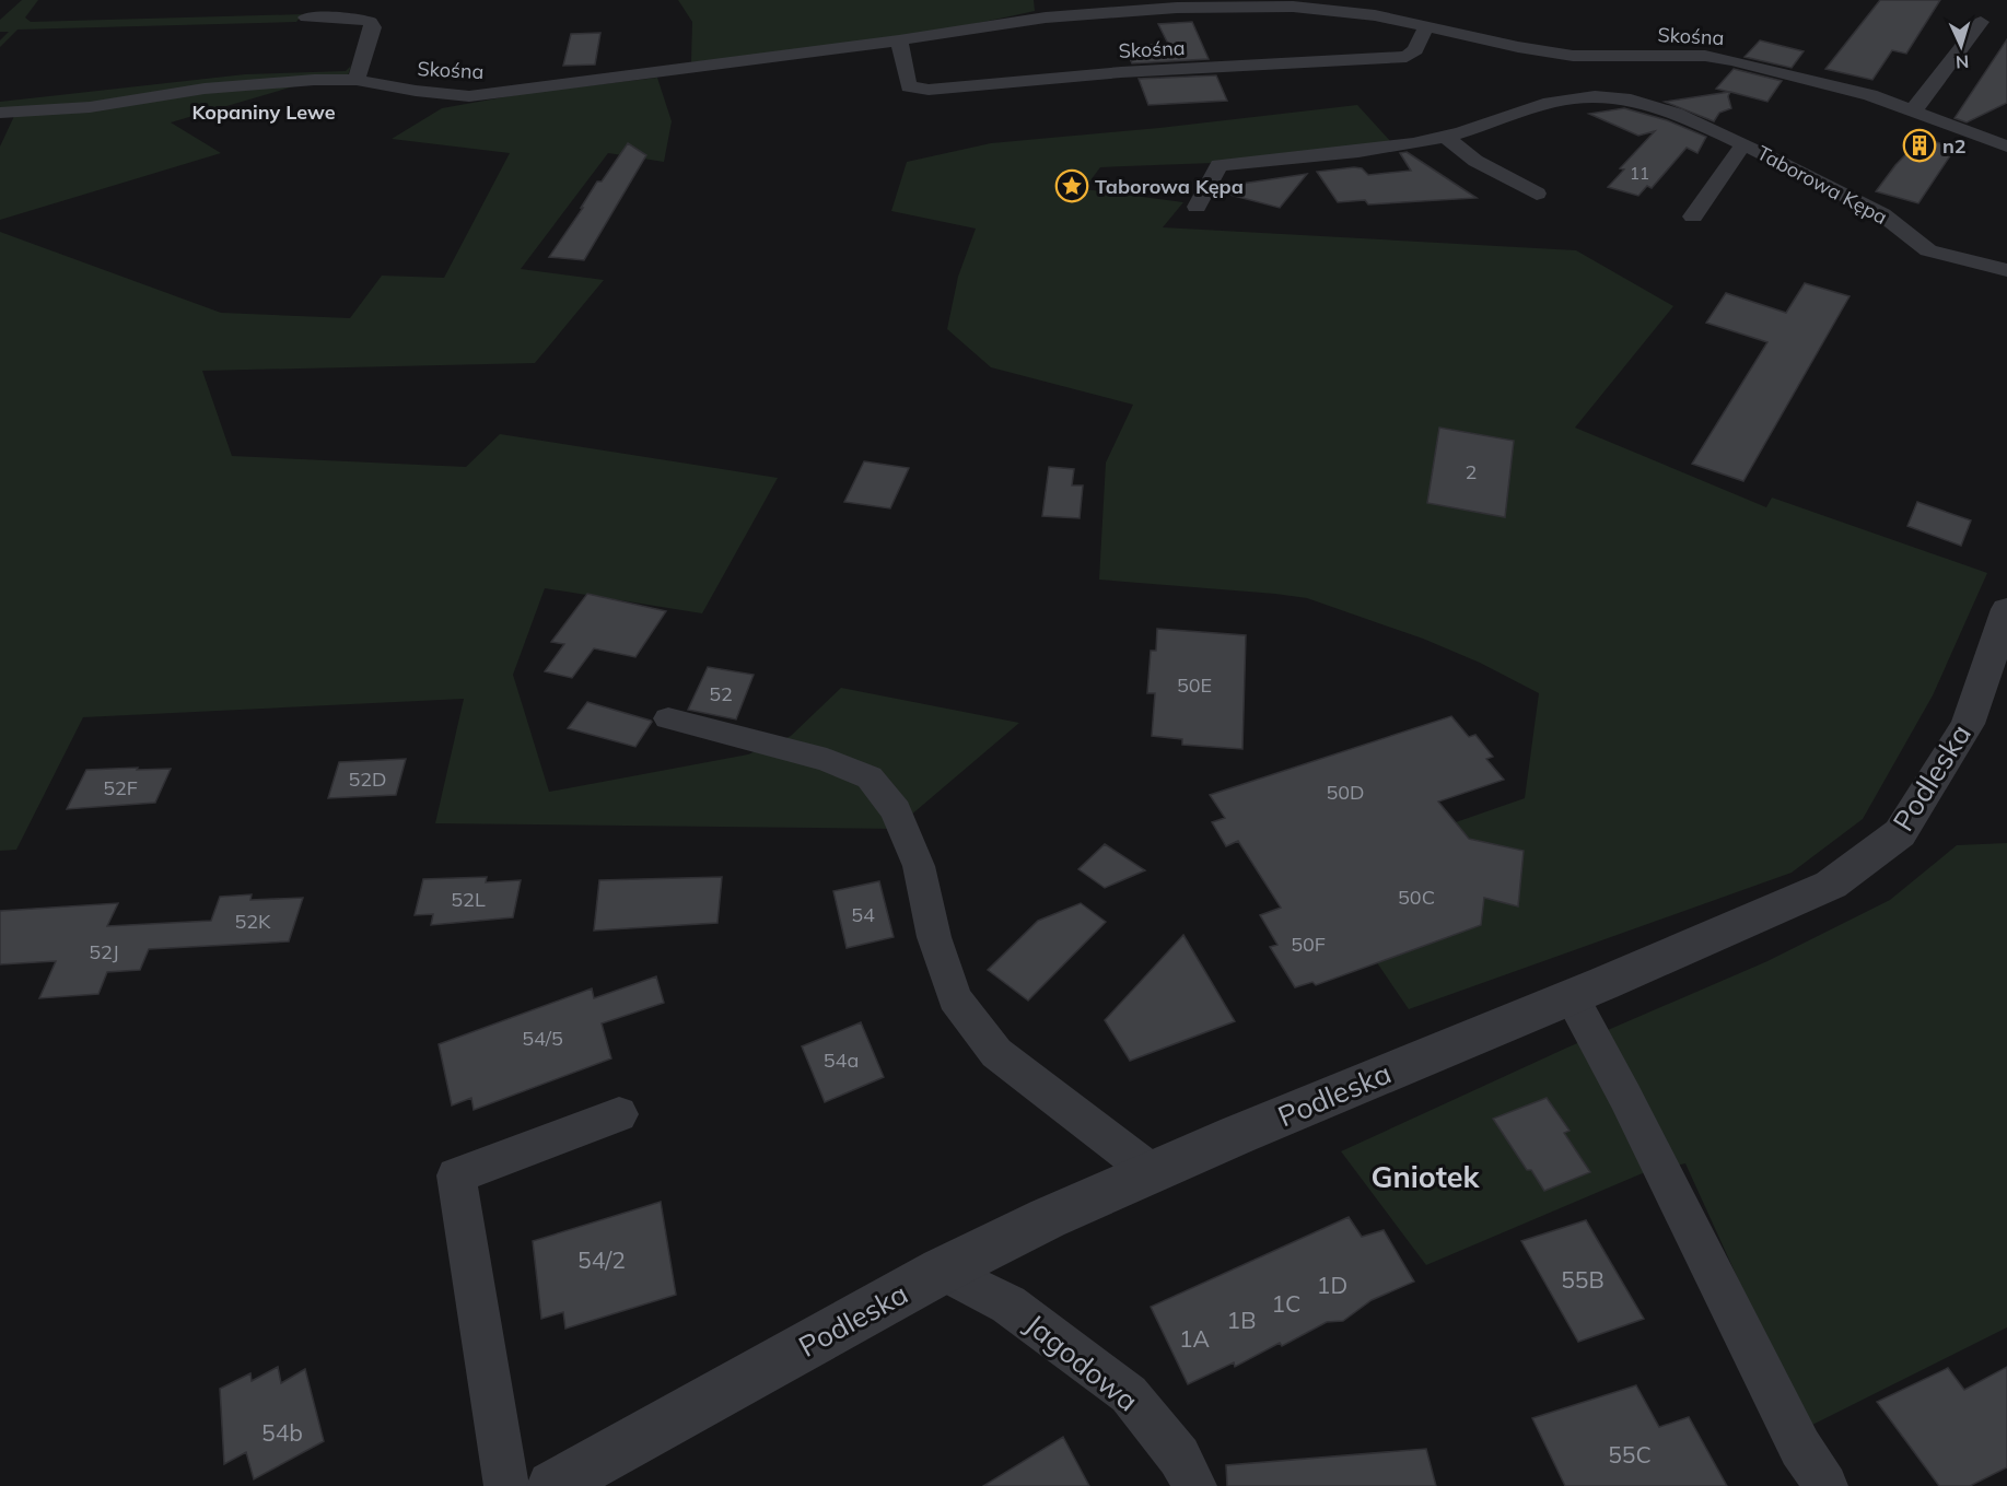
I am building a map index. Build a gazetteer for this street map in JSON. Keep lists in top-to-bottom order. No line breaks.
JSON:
{"streets":{"street":["Skośna","Taborowa Kępa","Podleska","Jagodowa"]},"crossings":[["Podleska","Jagodowa"]],"districts":["Kopaniny Lewe","Gniotek"],"places":{"building":["n2"],"place":["Taborowa Kępa"]},"house_numbers":["11","2","50E","52","52D","52F","50D","50C","52L","54","52K","50F","52J","54/5","54a","54/2","55B","1D","1C","1B","1A","54b","55C"],"north":"bottom"}
